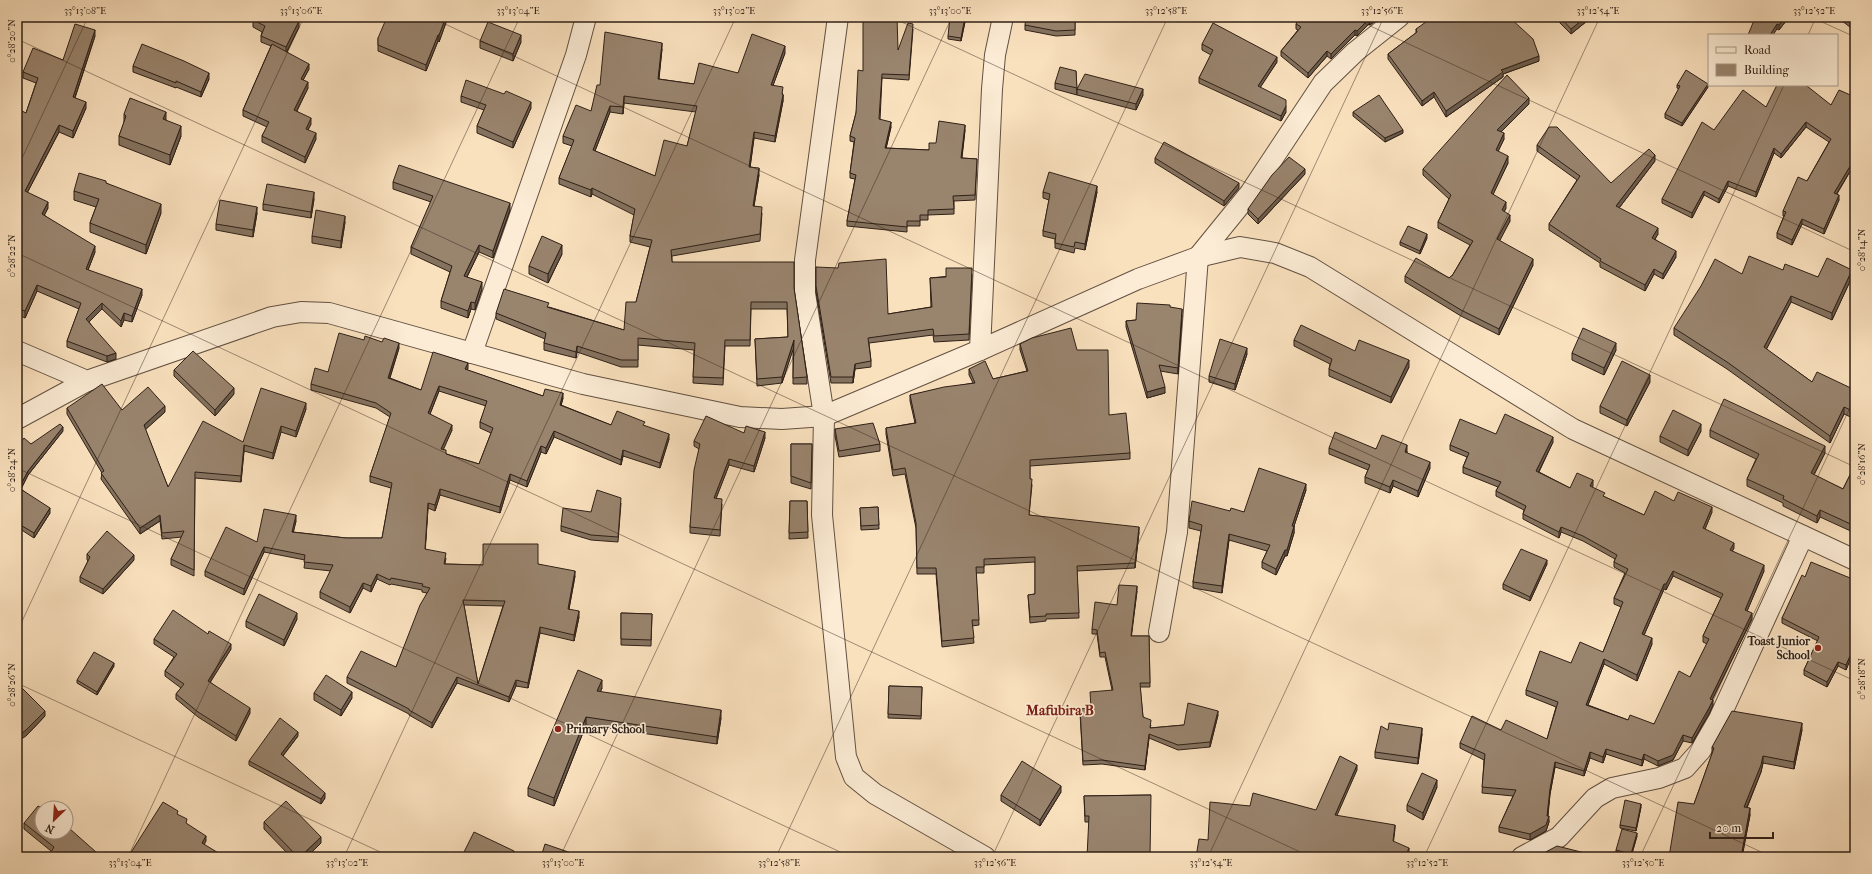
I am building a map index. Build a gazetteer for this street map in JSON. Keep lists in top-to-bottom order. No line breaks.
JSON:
{"districts":["Mafubira B"],"places":["Toast Junior School","Primary School"],"legend":["Road","Building"],"scale_bar":"20 m","north":"bottom left","coordinates":["33°13'08\"E","33°13'06\"E","33°13'04\"E","33°13'02\"E","33°13'00\"E","33°12'58\"E","33°12'56\"E","33°12'54\"E","33°12'52\"E","0°28'20\"N","0°28'14\"N","0°28'22\"N","0°28'16\"N","0°28'24\"N","0°28'18\"N","0°28'26\"N","33°12'50\"E"]}
